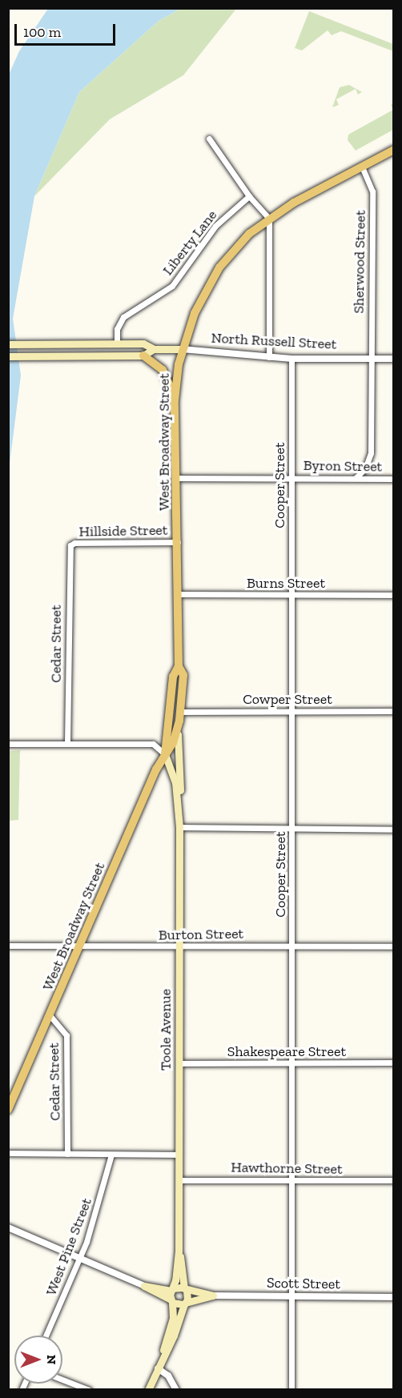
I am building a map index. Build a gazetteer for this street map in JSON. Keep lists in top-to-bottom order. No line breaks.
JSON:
{"streets":{"main road":["North Russell Street","West Broadway Street","Toole Avenue"],"street":["Liberty Lane","Sherwood Street","Byron Street","Cooper Street","Hillside Street","Burns Street","Cedar Street","Cowper Street","Burton Street","Shakespeare Street","Hawthorne Street","West Pine Street","Scott Street"]},"crossings":[["Liberty Lane","North Russell Street"],["Sherwood Street","North Russell Street"],["Sherwood Street","West Broadway Street"],["Sherwood Street","Byron Street"],["North Russell Street","West Broadway Street"],["North Russell Street","Cooper Street"],["West Broadway Street","Byron Street"],["West Broadway Street","Hillside Street"],["West Broadway Street","Burns Street"],["West Broadway Street","Cedar Street"],["West Broadway Street","Cowper Street"],["West Broadway Street","Burton Street"],["West Broadway Street","Toole Avenue"],["Byron Street","Cooper Street"],["Cooper Street","Burns Street"],["Cooper Street","Cowper Street"],["Cooper Street","Burton Street"],["Cooper Street","Shakespeare Street"],["Cooper Street","Hawthorne Street"],["Cooper Street","Scott Street"],["Hillside Street","Cedar Street"],["Burton Street","Toole Avenue"],["Toole Avenue","Shakespeare Street"],["Toole Avenue","Hawthorne Street"]],"scale_bar":"100 m","north":"right"}
